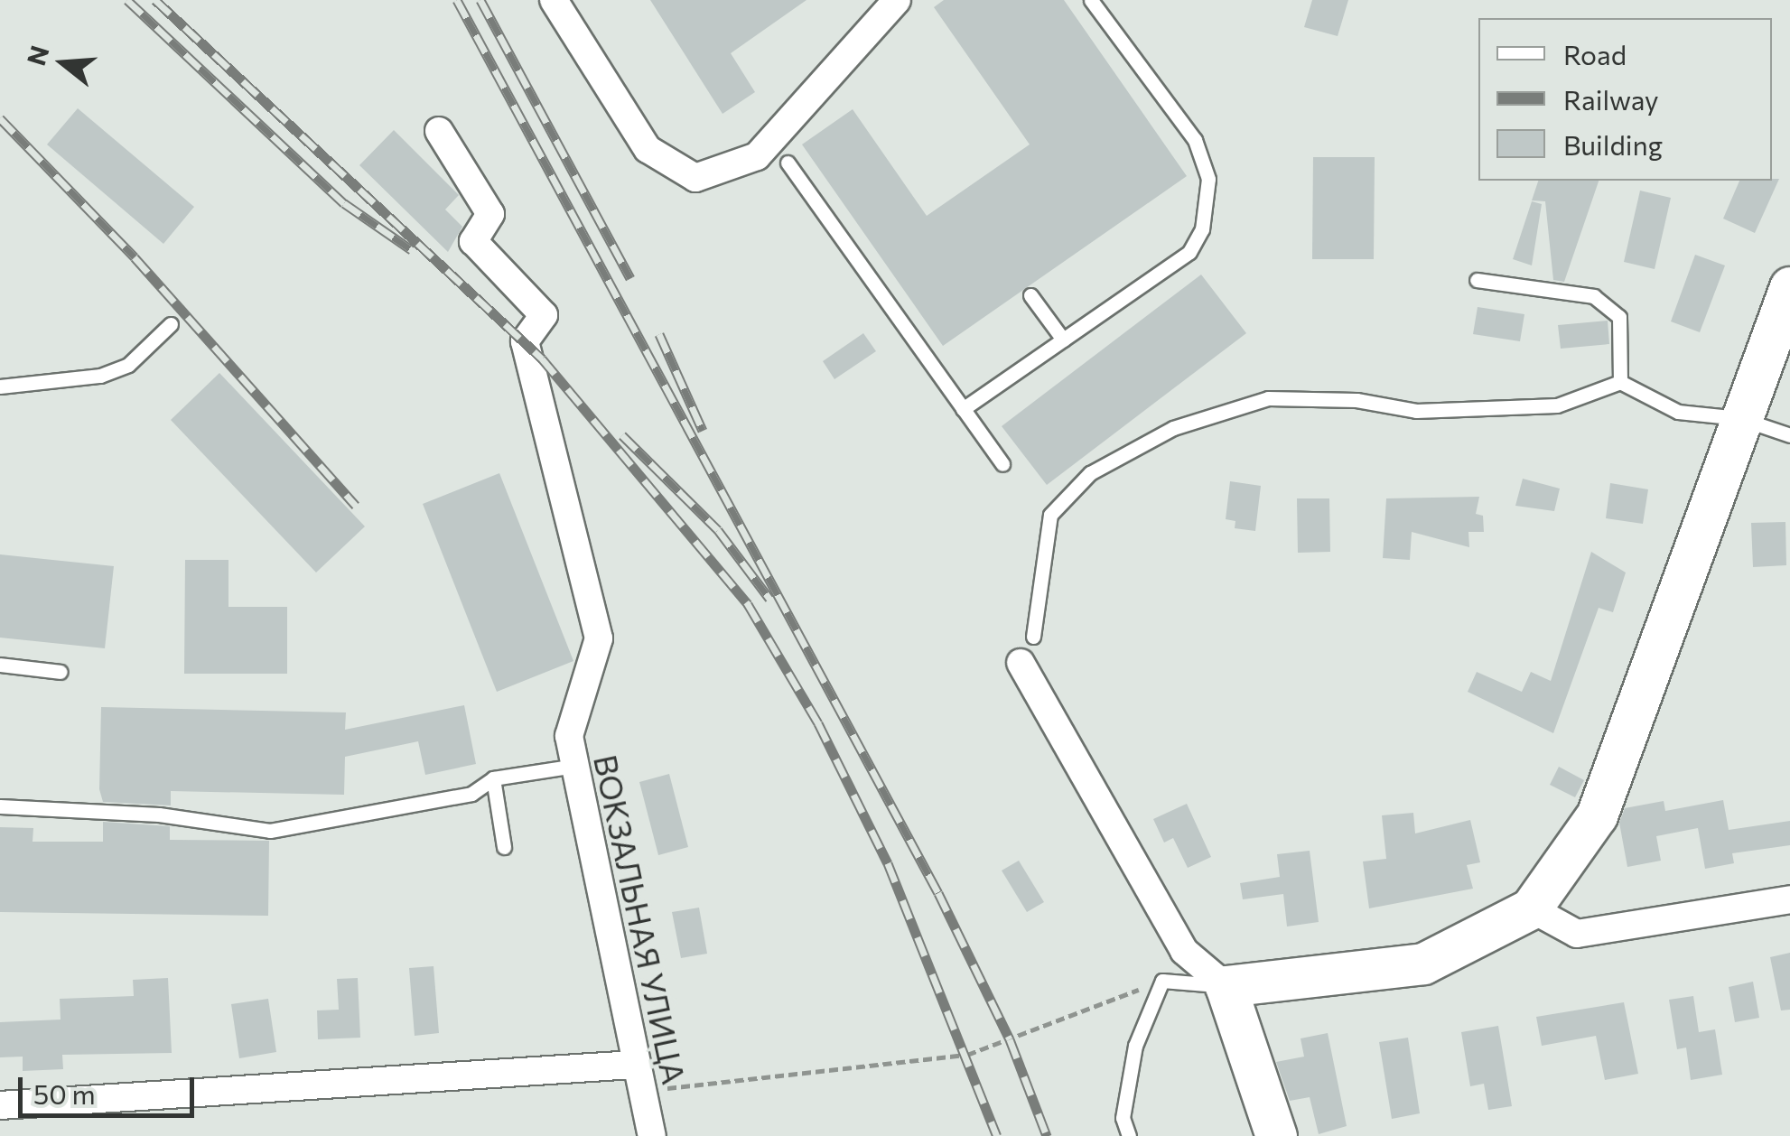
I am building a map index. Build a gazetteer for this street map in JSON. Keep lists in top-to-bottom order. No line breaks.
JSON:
{"streets":{"street":["ВОКЗАЛЬНАЯ УЛИЦА"]},"legend":["Road","Railway","Building"],"scale_bar":"50 m","north":"left"}
